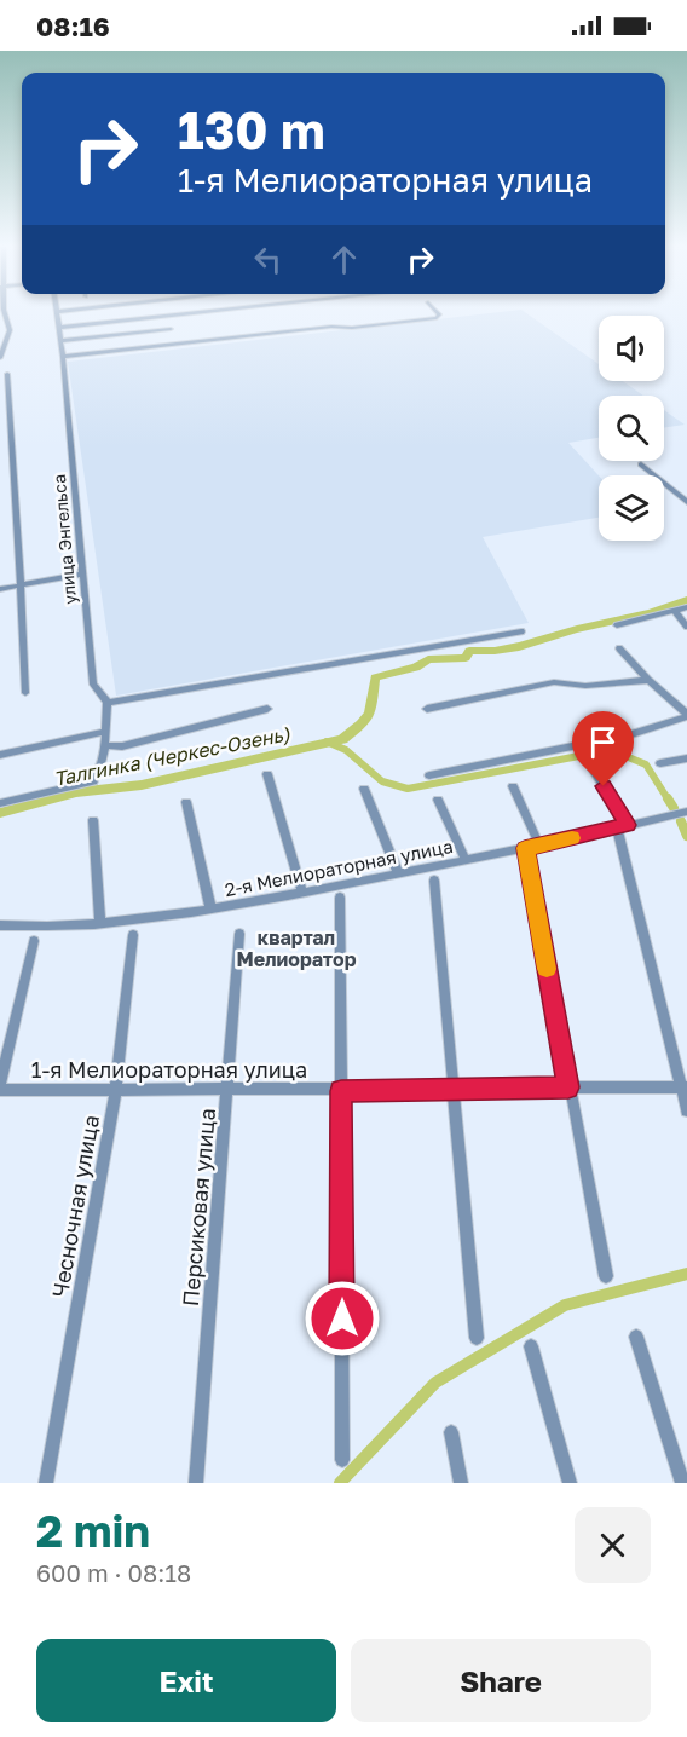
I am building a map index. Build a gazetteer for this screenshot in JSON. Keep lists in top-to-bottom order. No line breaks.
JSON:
{"streets":{"street":["улица Энгельса","2-я Мелиораторная улица","1-я Мелиораторная улица","Чесночная улица","Персиковая улица"]},"crossings":[["1-я Мелиораторная улица","Чесночная улица"],["1-я Мелиораторная улица","Персиковая улица"]],"districts":["квартал Мелиоратор"],"water":["Талгинка (Черкес-Озень)"],"page":{"status":"08:16","turn":["130 m","1-я Мелиораторная улица"],"heading":["2 min","600 m · 08:18"],"buttons":["Exit","Share"]}}
